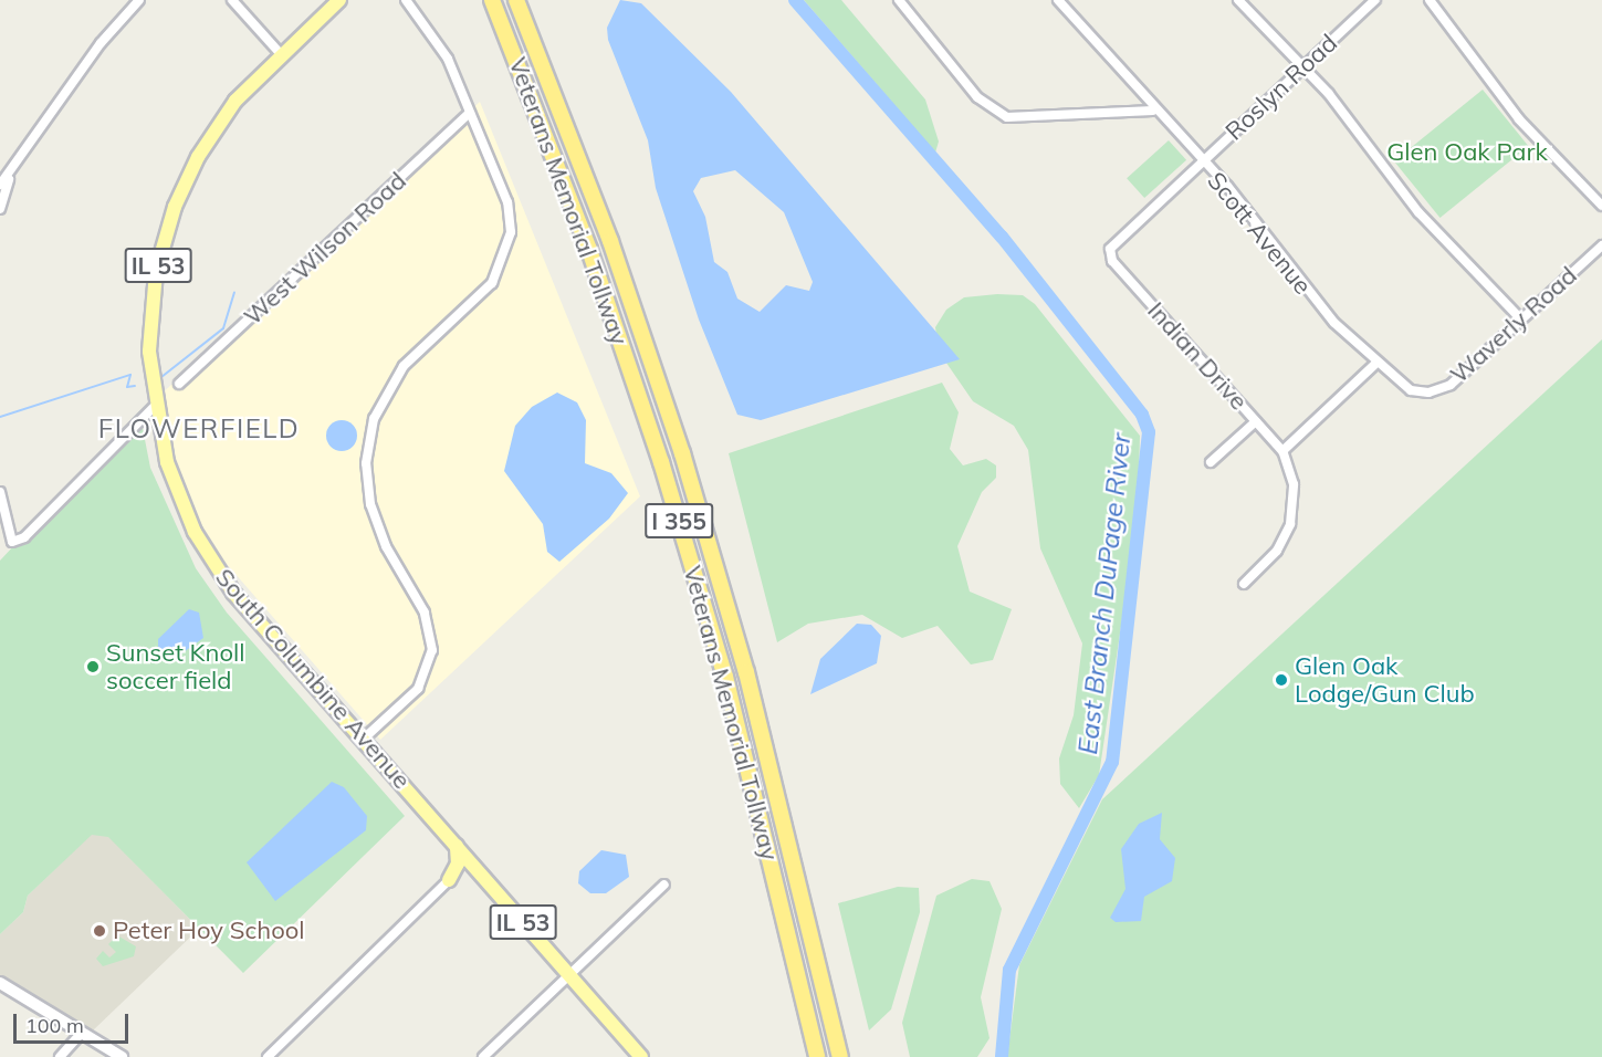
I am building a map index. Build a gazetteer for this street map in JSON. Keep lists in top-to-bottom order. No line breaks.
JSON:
{"streets":{"highway":["Veterans Memorial Tollway","I 355"],"main road":["IL 53","South Columbine Avenue"],"street":["Roslyn Road","Scott Avenue","West Wilson Road","Waverly Road","Indian Drive"]},"crossings":[["Roslyn Road","Scott Avenue"],["Roslyn Road","Indian Drive"],["Scott Avenue","Waverly Road"]],"districts":["FLOWERFIELD"],"water":["East Branch DuPage River"],"parks":["Glen Oak Park"],"places":["Sunset Knoll soccer field","Glen Oak Lodge/Gun Club","Peter Hoy School"],"scale_bar":"100 m"}
